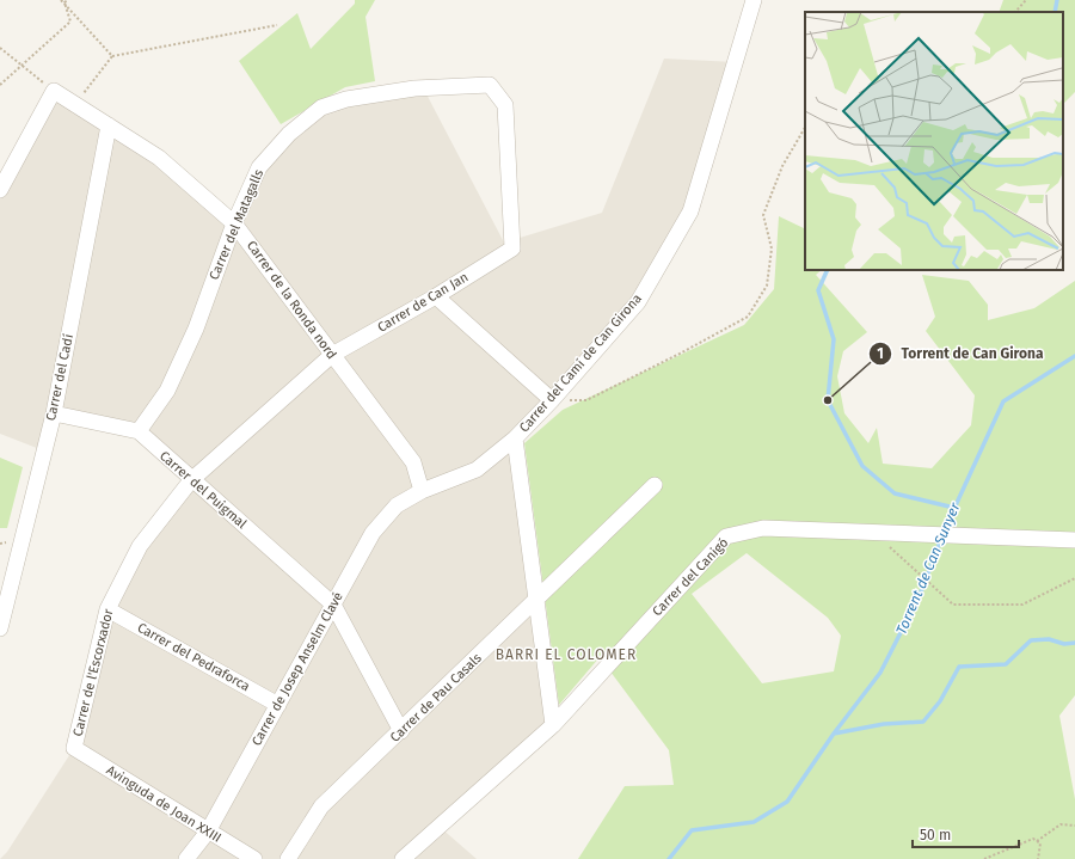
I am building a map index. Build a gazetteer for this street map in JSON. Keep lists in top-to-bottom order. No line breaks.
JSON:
{"streets":{"street":["Carrer del Matagalls","Carrer de la Ronda nord","Carrer de Can Jan","Carrer del Camí de Can Girona","Carrer del Cadí","Carrer del Puigmal","Carrer del Canigó","Carrer del Pedraforca","Carrer de Josep Anselm Clavé","Carrer de l'Escorxador","Carrer de Pau Casals","Avinguda de Joan XXIII"]},"crossings":[["Carrer del Matagalls","Carrer de la Ronda nord"],["Carrer del Matagalls","Carrer de Can Jan"],["Carrer del Matagalls","Carrer del Puigmal"],["Carrer de la Ronda nord","Carrer de Can Jan"],["Carrer de la Ronda nord","Carrer del Camí de Can Girona"],["Carrer de la Ronda nord","Carrer del Cadí"],["Carrer de la Ronda nord","Carrer de Josep Anselm Clavé"],["Carrer de Can Jan","Carrer del Puigmal"],["Carrer de Can Jan","Carrer de l'Escorxador"],["Carrer del Camí de Can Girona","Carrer de Josep Anselm Clavé"],["Carrer del Cadí","Carrer del Puigmal"],["Carrer del Puigmal","Carrer de Josep Anselm Clavé"],["Carrer del Puigmal","Carrer de l'Escorxador"],["Carrer del Pedraforca","Carrer de Josep Anselm Clavé"],["Carrer del Pedraforca","Carrer de l'Escorxador"],["Carrer de Josep Anselm Clavé","Avinguda de Joan XXIII"],["Carrer de l'Escorxador","Avinguda de Joan XXIII"]],"districts":["BARRI EL COLOMER"],"water":["Torrent de Can Sunyer"],"places":["Torrent de Can Girona"],"scale_bar":"50 m"}
